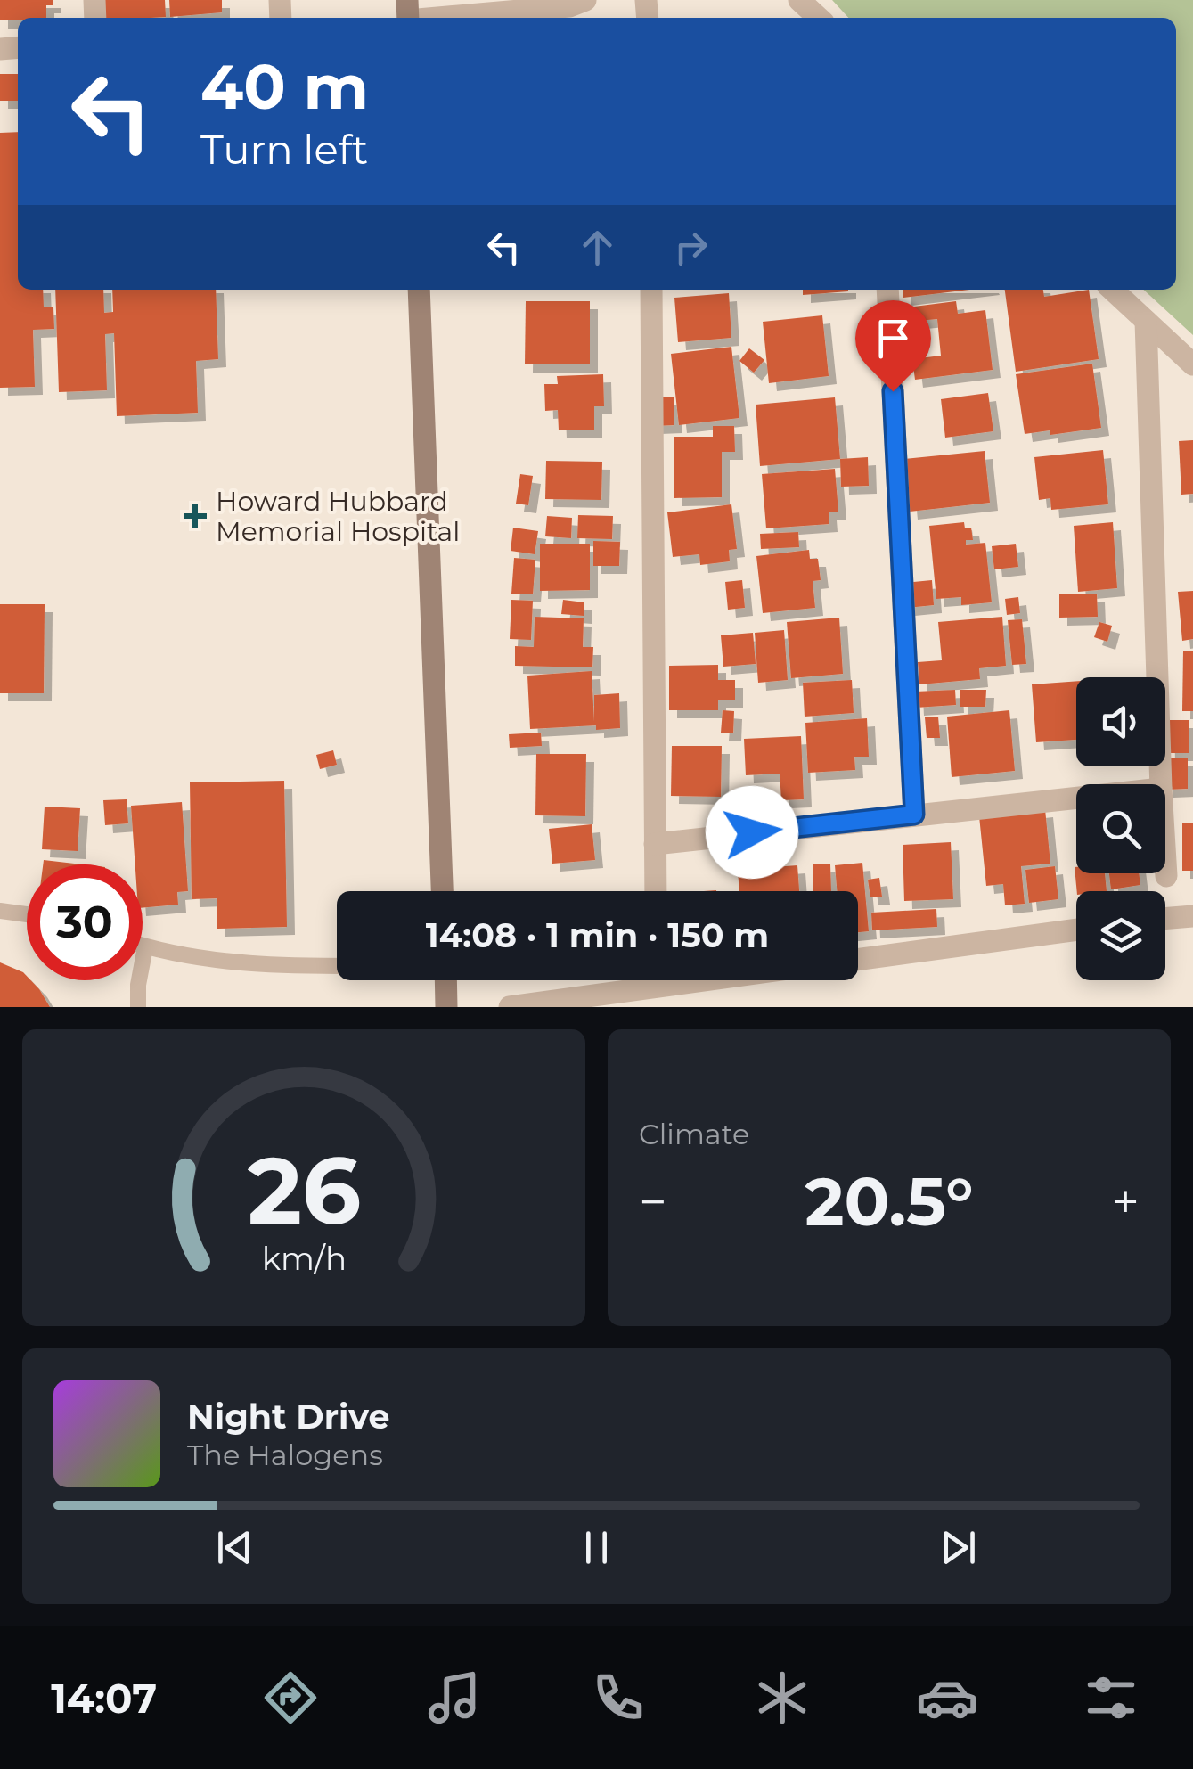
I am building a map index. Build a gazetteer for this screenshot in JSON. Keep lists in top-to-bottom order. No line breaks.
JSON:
{"places":{"health":["Howard Hubbard Memorial Hospital"]},"page":{"turn":["40 m","Turn left"],"limit":"30","trip":"14:08 · 1 min · 150 m","tile":"Climate","heat":["−","20.5°","+"],"song":["Night Drive","The Halogens"],"tabs":"14:07","gauge":["26","km/h"]}}
